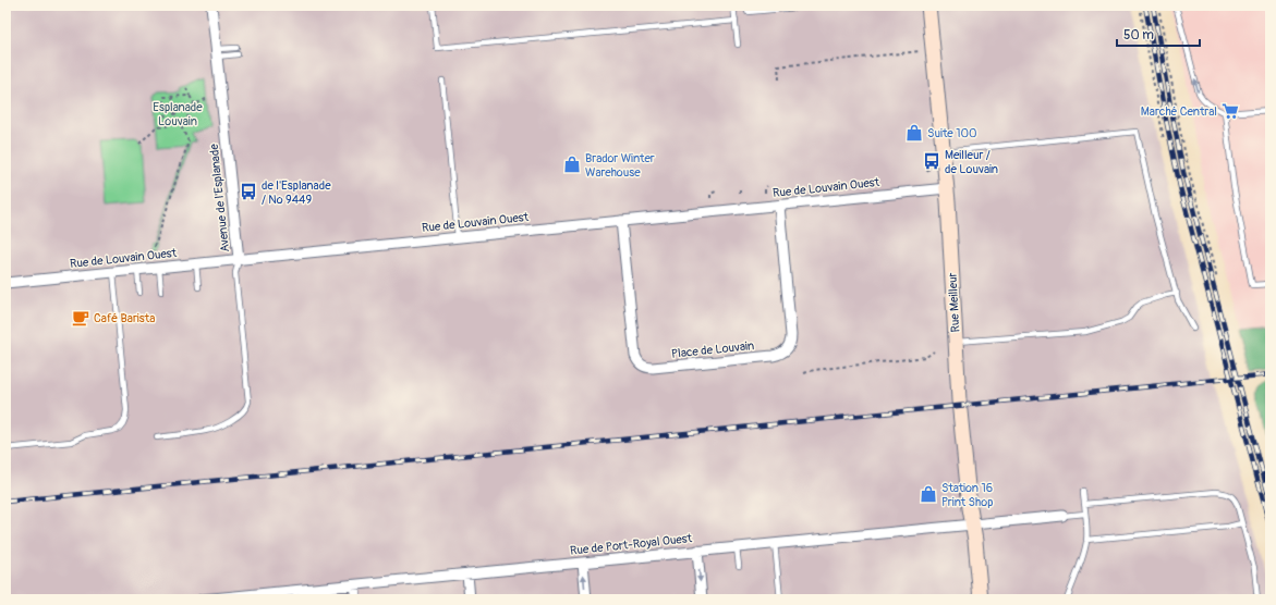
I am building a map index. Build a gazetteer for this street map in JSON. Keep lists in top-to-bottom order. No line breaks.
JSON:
{"streets":{"street":["Rue de Louvain Ouest","Avenue de l'Esplanade","Rue Meilleur","Place de Louvain","Rue de Port-Royal Ouest"]},"crossings":[["Rue de Louvain Ouest","Avenue de l'Esplanade"],["Rue de Louvain Ouest","Rue Meilleur"],["Rue de Louvain Ouest","Place de Louvain"],["Rue Meilleur","Rue de Port-Royal Ouest"]],"parks":["Esplanade Louvain"],"places":{"supermarket":["Marché Central"],"shop":["Suite 100","Brador Winter Warehouse","Station 16 Print Shop"],"bus stop":["Meilleur / de Louvain","de l'Esplanade / No 9449"],"cafe":["Café Barista"]},"scale_bar":"50 m"}
